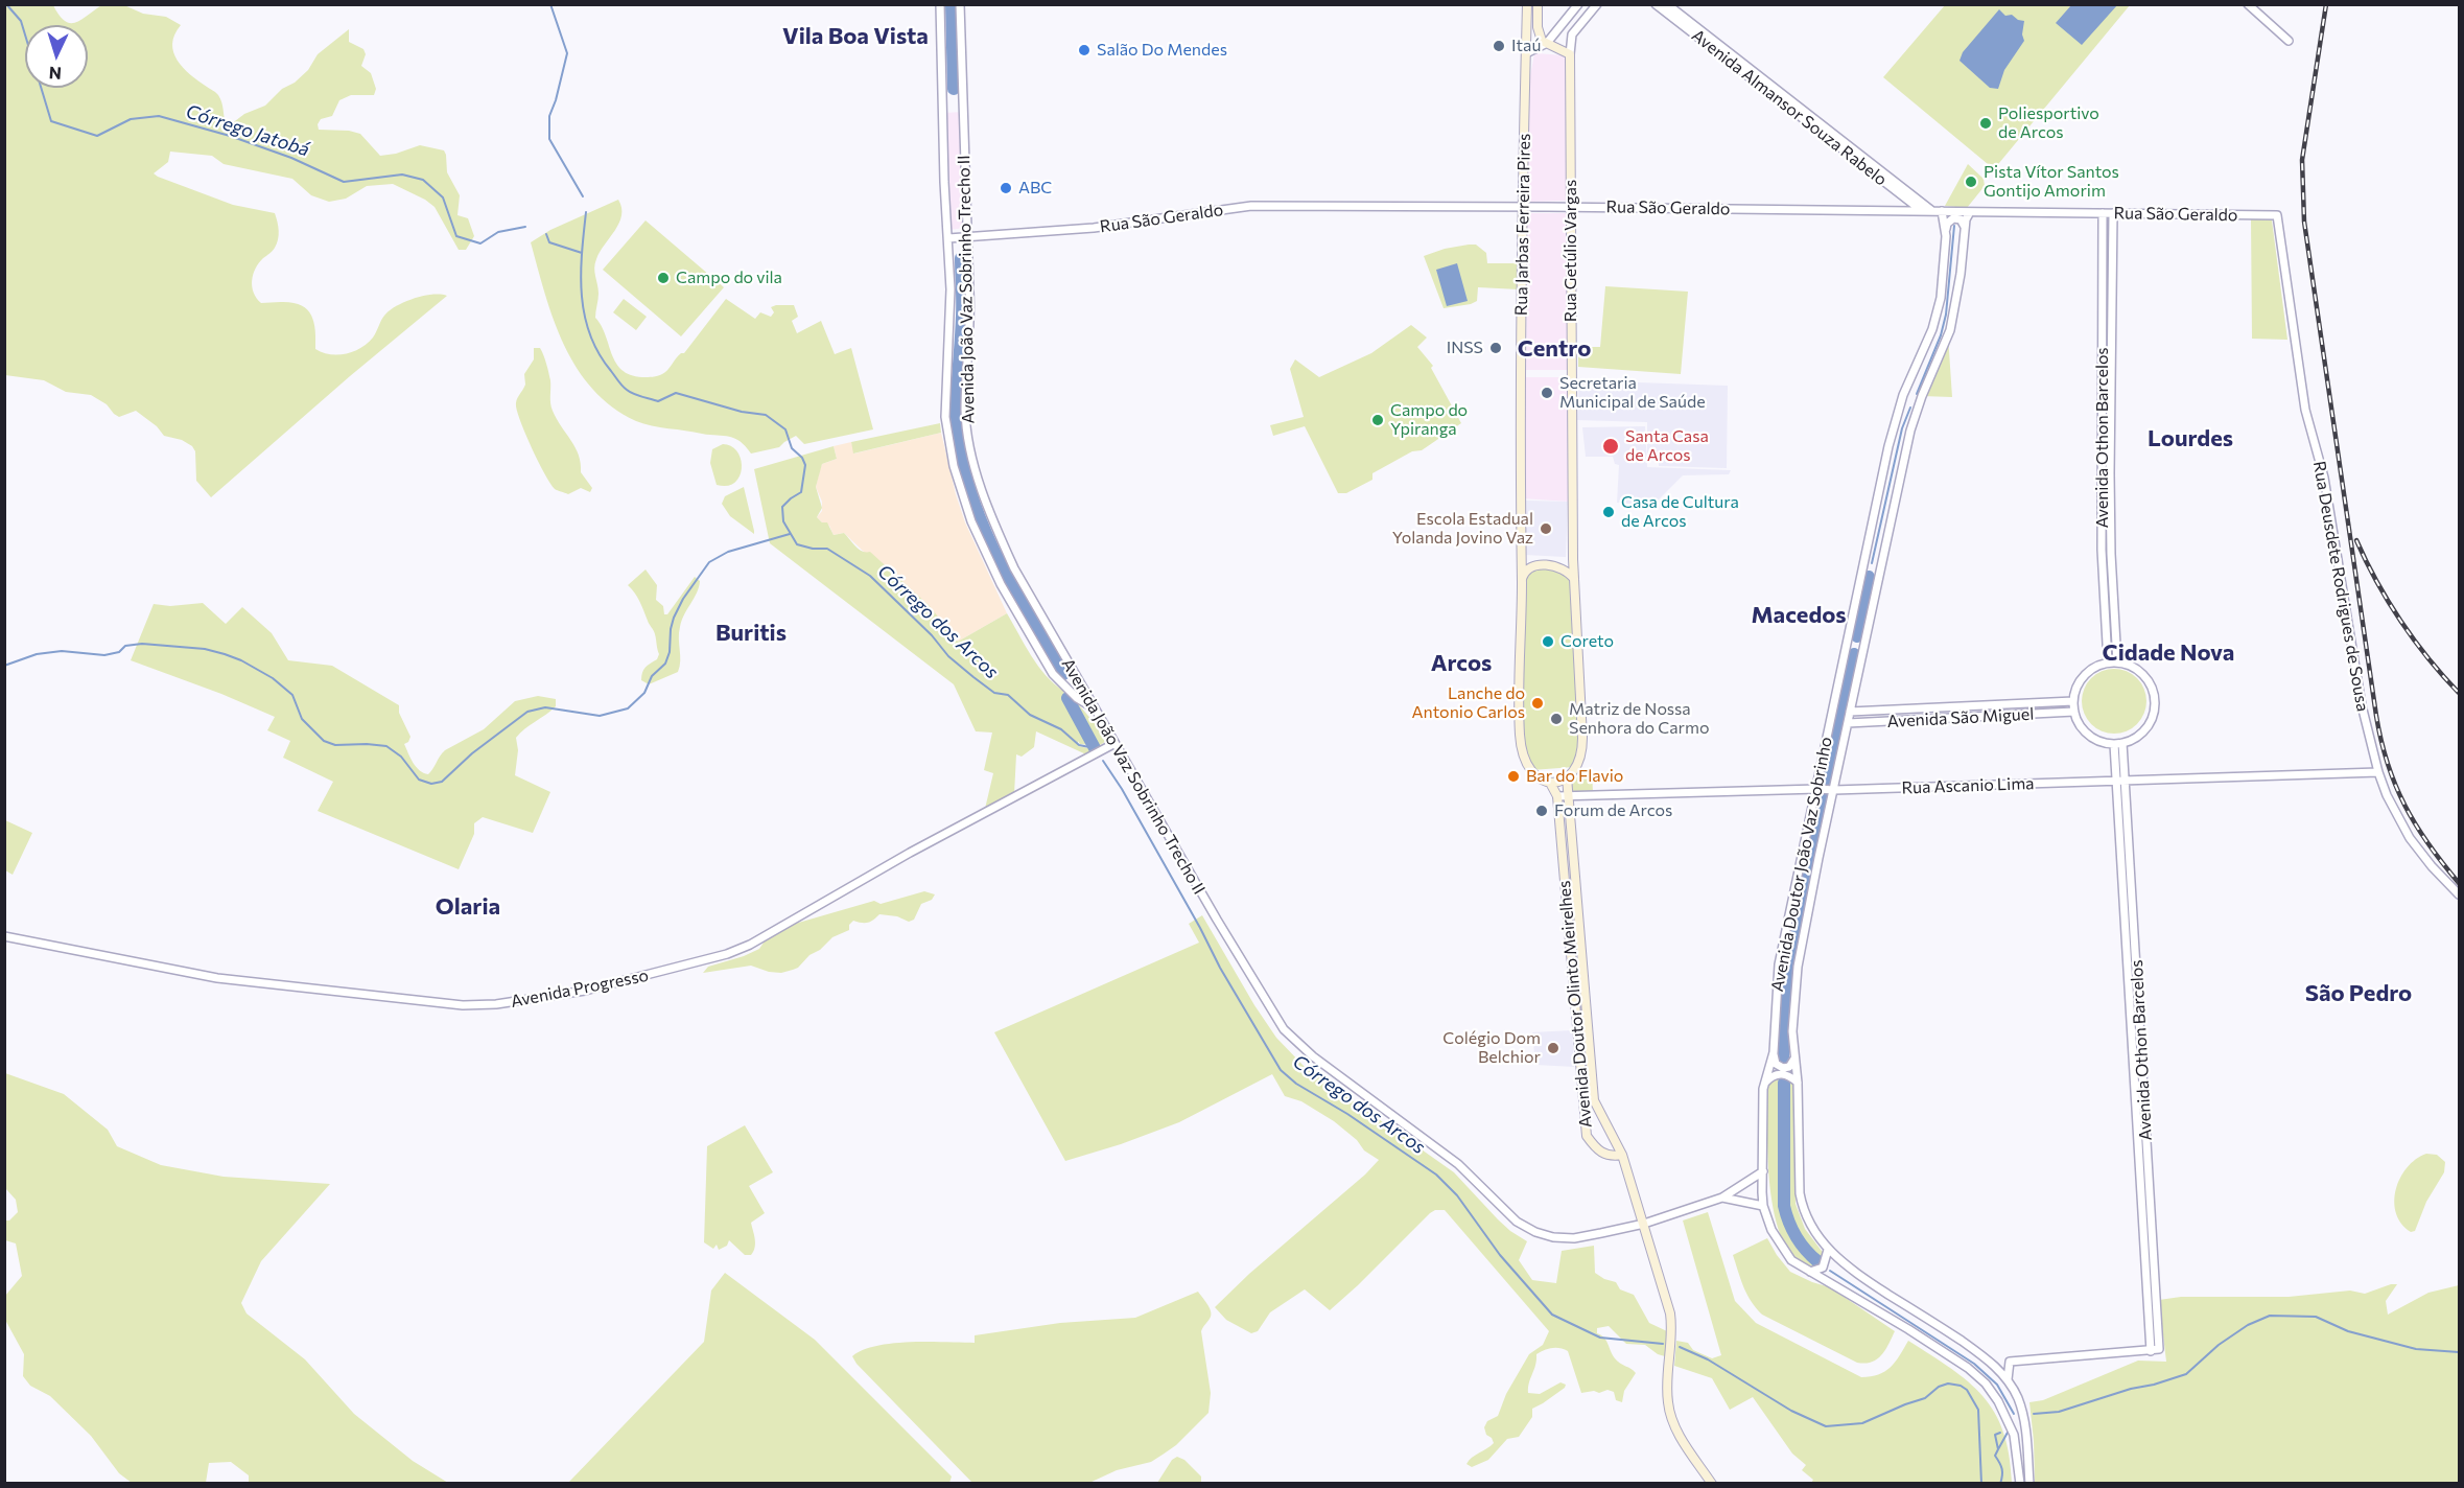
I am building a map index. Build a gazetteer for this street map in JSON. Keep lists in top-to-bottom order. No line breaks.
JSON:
{"streets":{"main road":["Rua Jarbas Ferreira Pires","Rua Getúlio Vargas","Avenida Doutor Olinto Meirelhes"],"street":["Avenida Almansor Souza Rabelo","Rua São Geraldo","Avenida João Vaz Sobrinho Trecho II","Avenida Othon Barcelos","Rua Deusdete Rodrigues de Sousa","Avenida São Miguel","Rua Ascanio Lima","Avenida Doutor João Vaz Sobrinho","Avenida Progresso"]},"crossings":[["Avenida Almansor Souza Rabelo","Rua São Geraldo"],["Rua São Geraldo","Rua Jarbas Ferreira Pires"],["Rua São Geraldo","Rua Getúlio Vargas"],["Rua São Geraldo","Avenida João Vaz Sobrinho Trecho II"],["Rua São Geraldo","Avenida Othon Barcelos"],["Rua São Geraldo","Rua Deusdete Rodrigues de Sousa"],["Rua São Geraldo","Avenida Doutor João Vaz Sobrinho"],["Rua Jarbas Ferreira Pires","Avenida Doutor Olinto Meirelhes"],["Rua Getúlio Vargas","Avenida Doutor Olinto Meirelhes"],["Avenida João Vaz Sobrinho Trecho II","Avenida Doutor João Vaz Sobrinho"],["Avenida João Vaz Sobrinho Trecho II","Avenida Progresso"],["Avenida Othon Barcelos","Avenida São Miguel"],["Avenida Othon Barcelos","Rua Ascanio Lima"],["Rua Deusdete Rodrigues de Sousa","Rua Ascanio Lima"],["Avenida São Miguel","Avenida Doutor João Vaz Sobrinho"],["Rua Ascanio Lima","Avenida Doutor João Vaz Sobrinho"],["Rua Ascanio Lima","Avenida Doutor Olinto Meirelhes"]],"districts":["Vila Boa Vista","Centro","Lourdes","Macedos","Buritis","Cidade Nova","Arcos","Olaria","São Pedro"],"water":["Córrego Jatobá","Córrego dos Arcos"],"places":["Itaú","Salão Do Mendes","Poliesportivo de Arcos","Pista Vítor Santos Gontijo Amorim","ABC","Campo do vila","INSS","Secretaria Municipal de Saúde","Campo do Ypiranga","Santa Casa de Arcos","Casa de Cultura de Arcos","Escola Estadual Yolanda Jovino Vaz","Coreto","Lanche do Antonio Carlos","Matriz de Nossa Senhora do Carmo","Bar do Flavio","Forum de Arcos","Colégio Dom Belchior"],"north":"bottom"}
